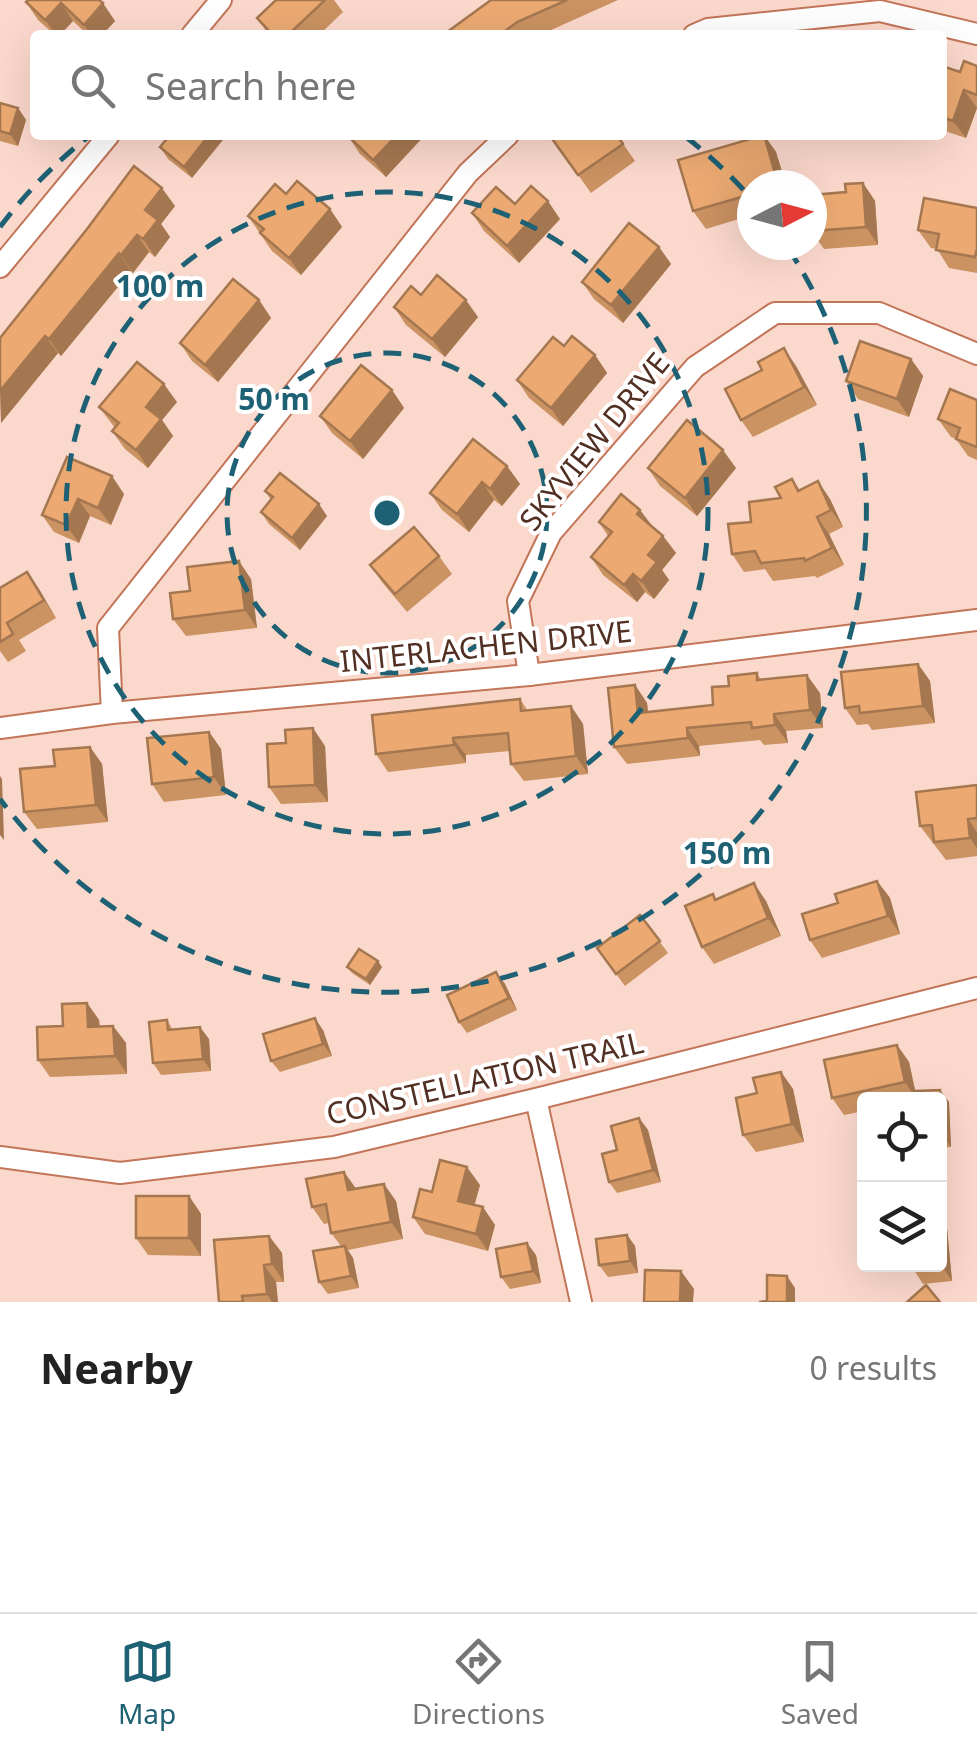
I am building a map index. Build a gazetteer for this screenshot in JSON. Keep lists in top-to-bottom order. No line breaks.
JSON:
{"streets":{"street":["SKYVIEW DRIVE","INTERLACHEN DRIVE","CONSTELLATION TRAIL"]},"crossings":[["SKYVIEW DRIVE","INTERLACHEN DRIVE"]],"north":"right","page":{"search":"Search here","heading":["Nearby","0 results"],"nav":["Map","Directions","Saved"]},"rings":["100 m","50 m","150 m"]}
